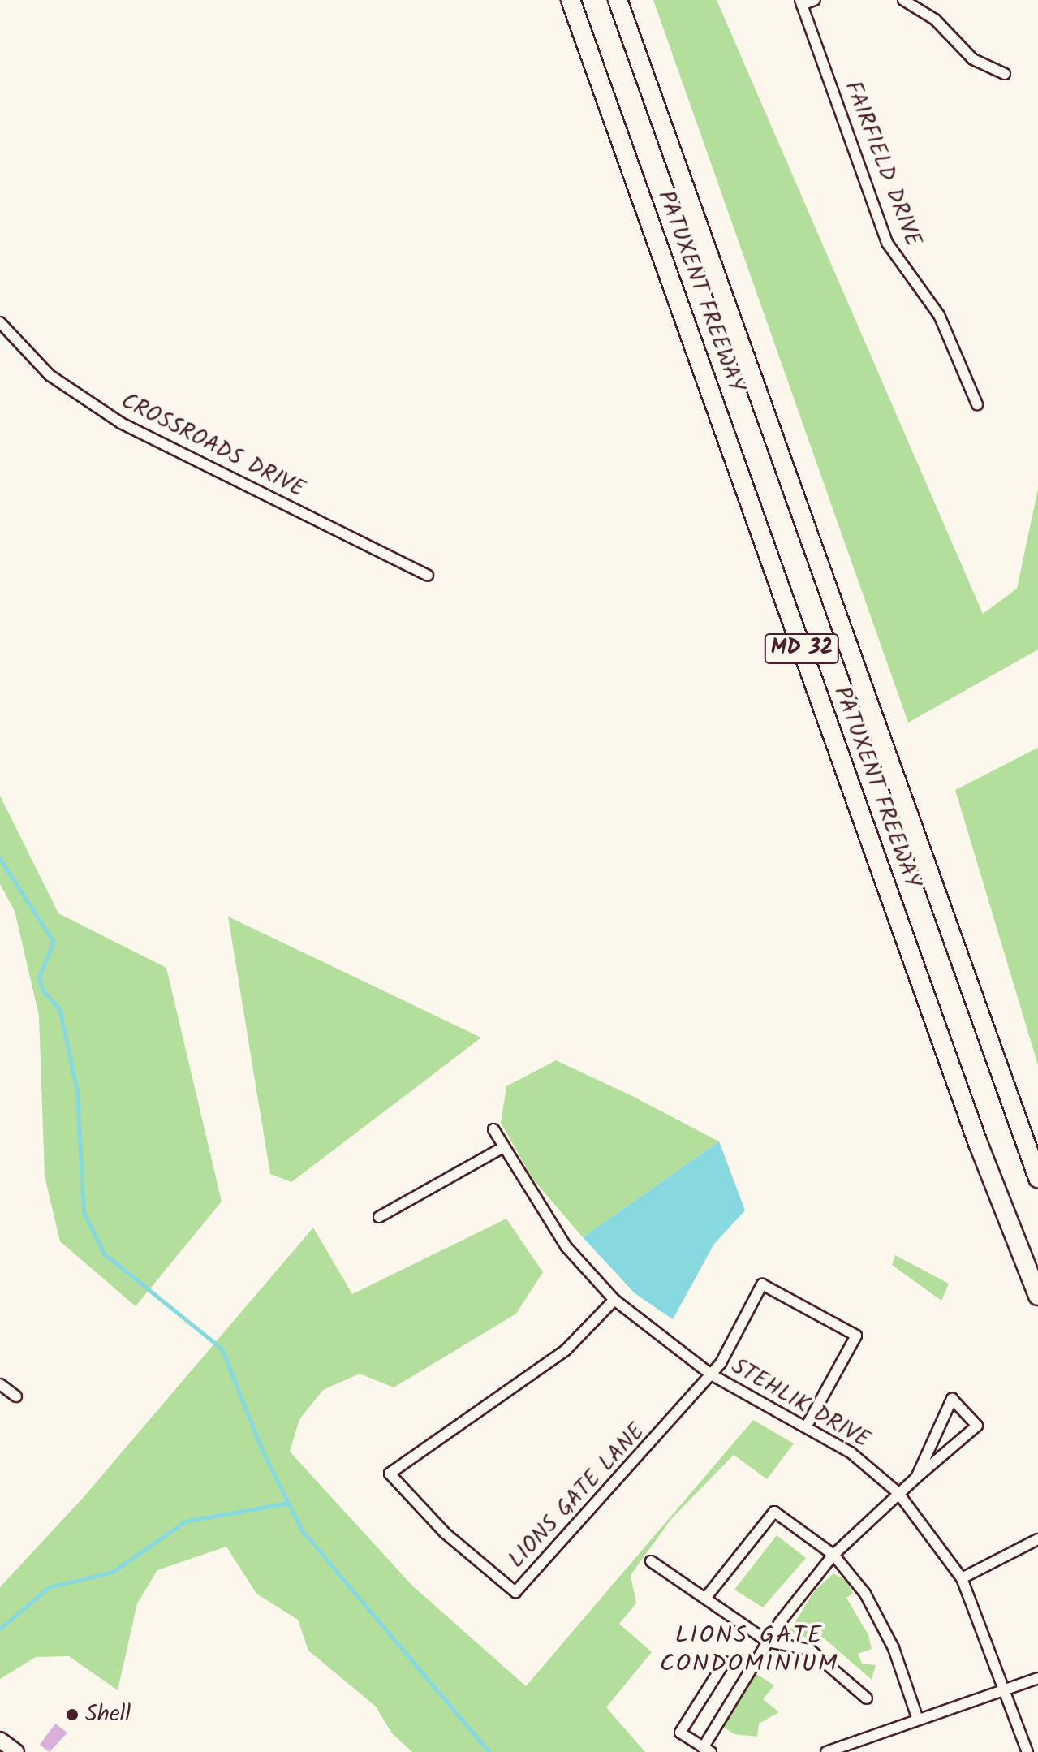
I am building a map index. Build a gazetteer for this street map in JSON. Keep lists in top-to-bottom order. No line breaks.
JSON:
{"streets":{"highway":["PATUXENT FREEWAY","MD 32"],"street":["FAIRFIELD DRIVE","CROSSROADS DRIVE","STEHLIK DRIVE","LIONS GATE LANE"]},"crossings":[["STEHLIK DRIVE","LIONS GATE LANE"]],"districts":["LIONS GATE CONDOMINIUM"],"places":["Shell"]}
